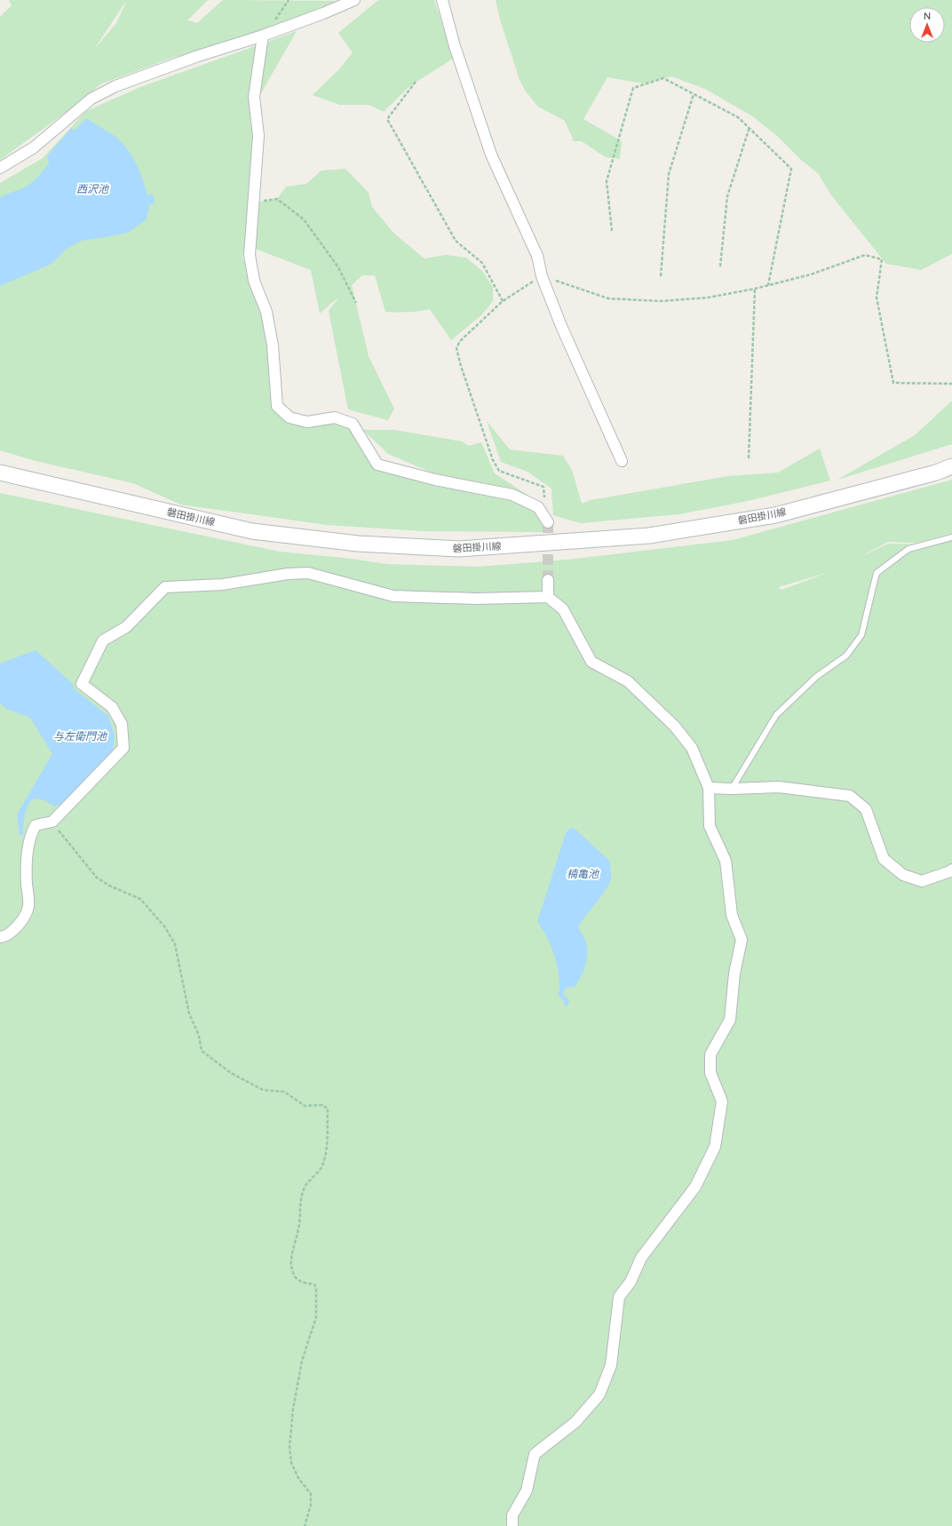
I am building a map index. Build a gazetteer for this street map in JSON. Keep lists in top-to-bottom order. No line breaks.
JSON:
{"streets":{"main road":["磐田掛川線"]},"water":["西沢池","与左衛門池","楠亀池"],"north":"top"}
